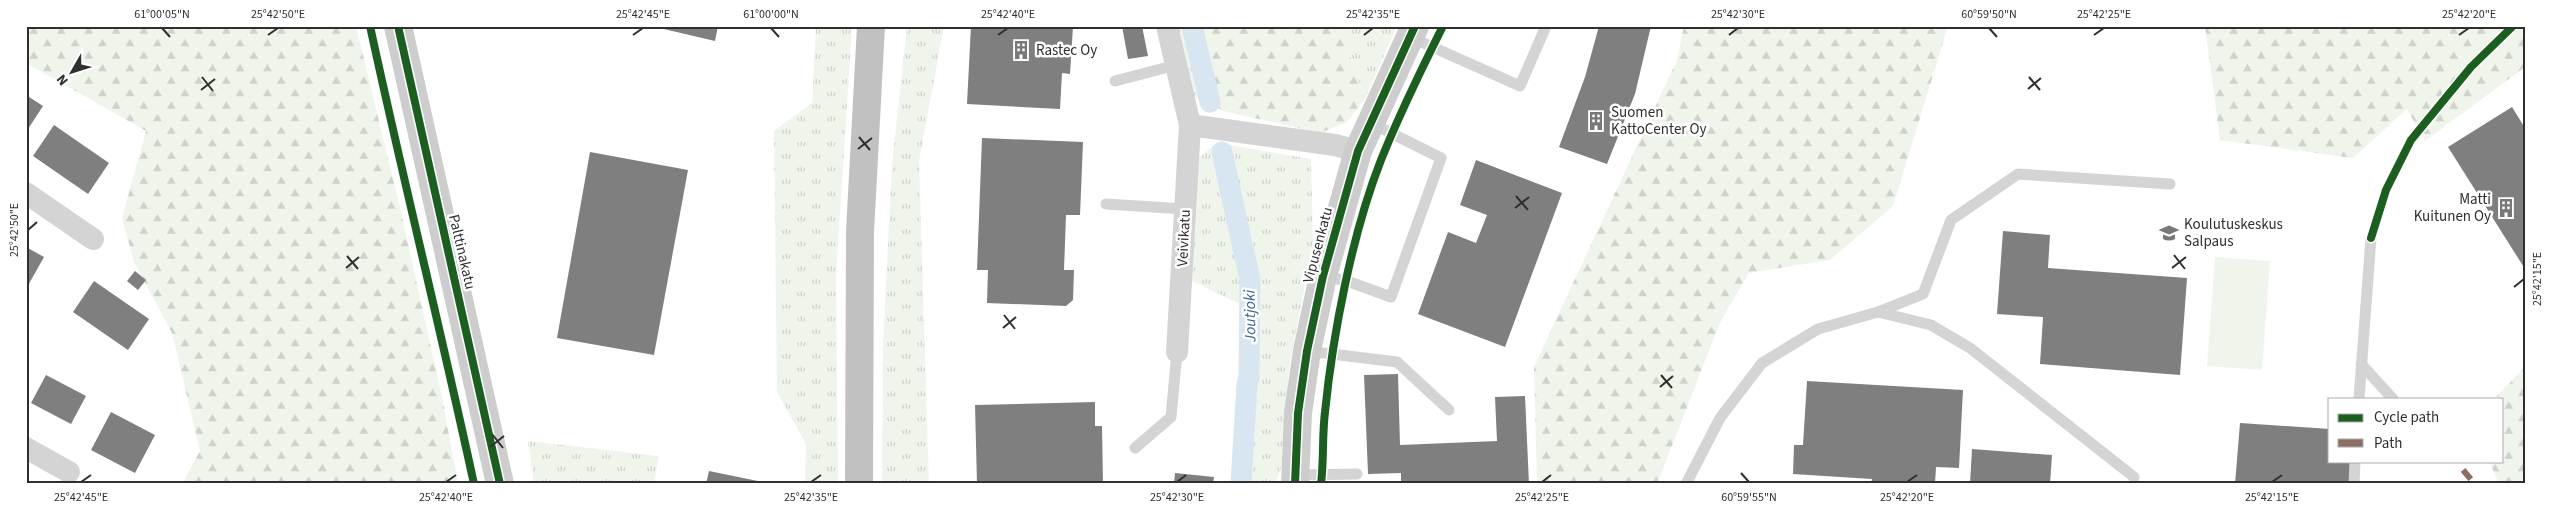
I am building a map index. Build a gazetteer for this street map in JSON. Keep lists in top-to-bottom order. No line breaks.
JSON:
{"streets":{"street":["Veivikatu","Vipusenkatu","Palttinakatu"]},"water":["Joutjoki"],"places":{"building":["Rastec Oy","Suomen KattoCenter Oy","Matti Kuitunen Oy"],"school or university":["Koulutuskeskus Salpaus"]},"legend":["Cycle path","Path"],"north":"bottom left","coordinates":["61°00'05\"N","25°42'50\"E","25°42'45\"E","61°00'00\"N","25°42'40\"E","25°42'35\"E","25°42'30\"E","60°59'50\"N","25°42'25\"E","25°42'20\"E","25°42'15\"E","60°59'55\"N"]}
